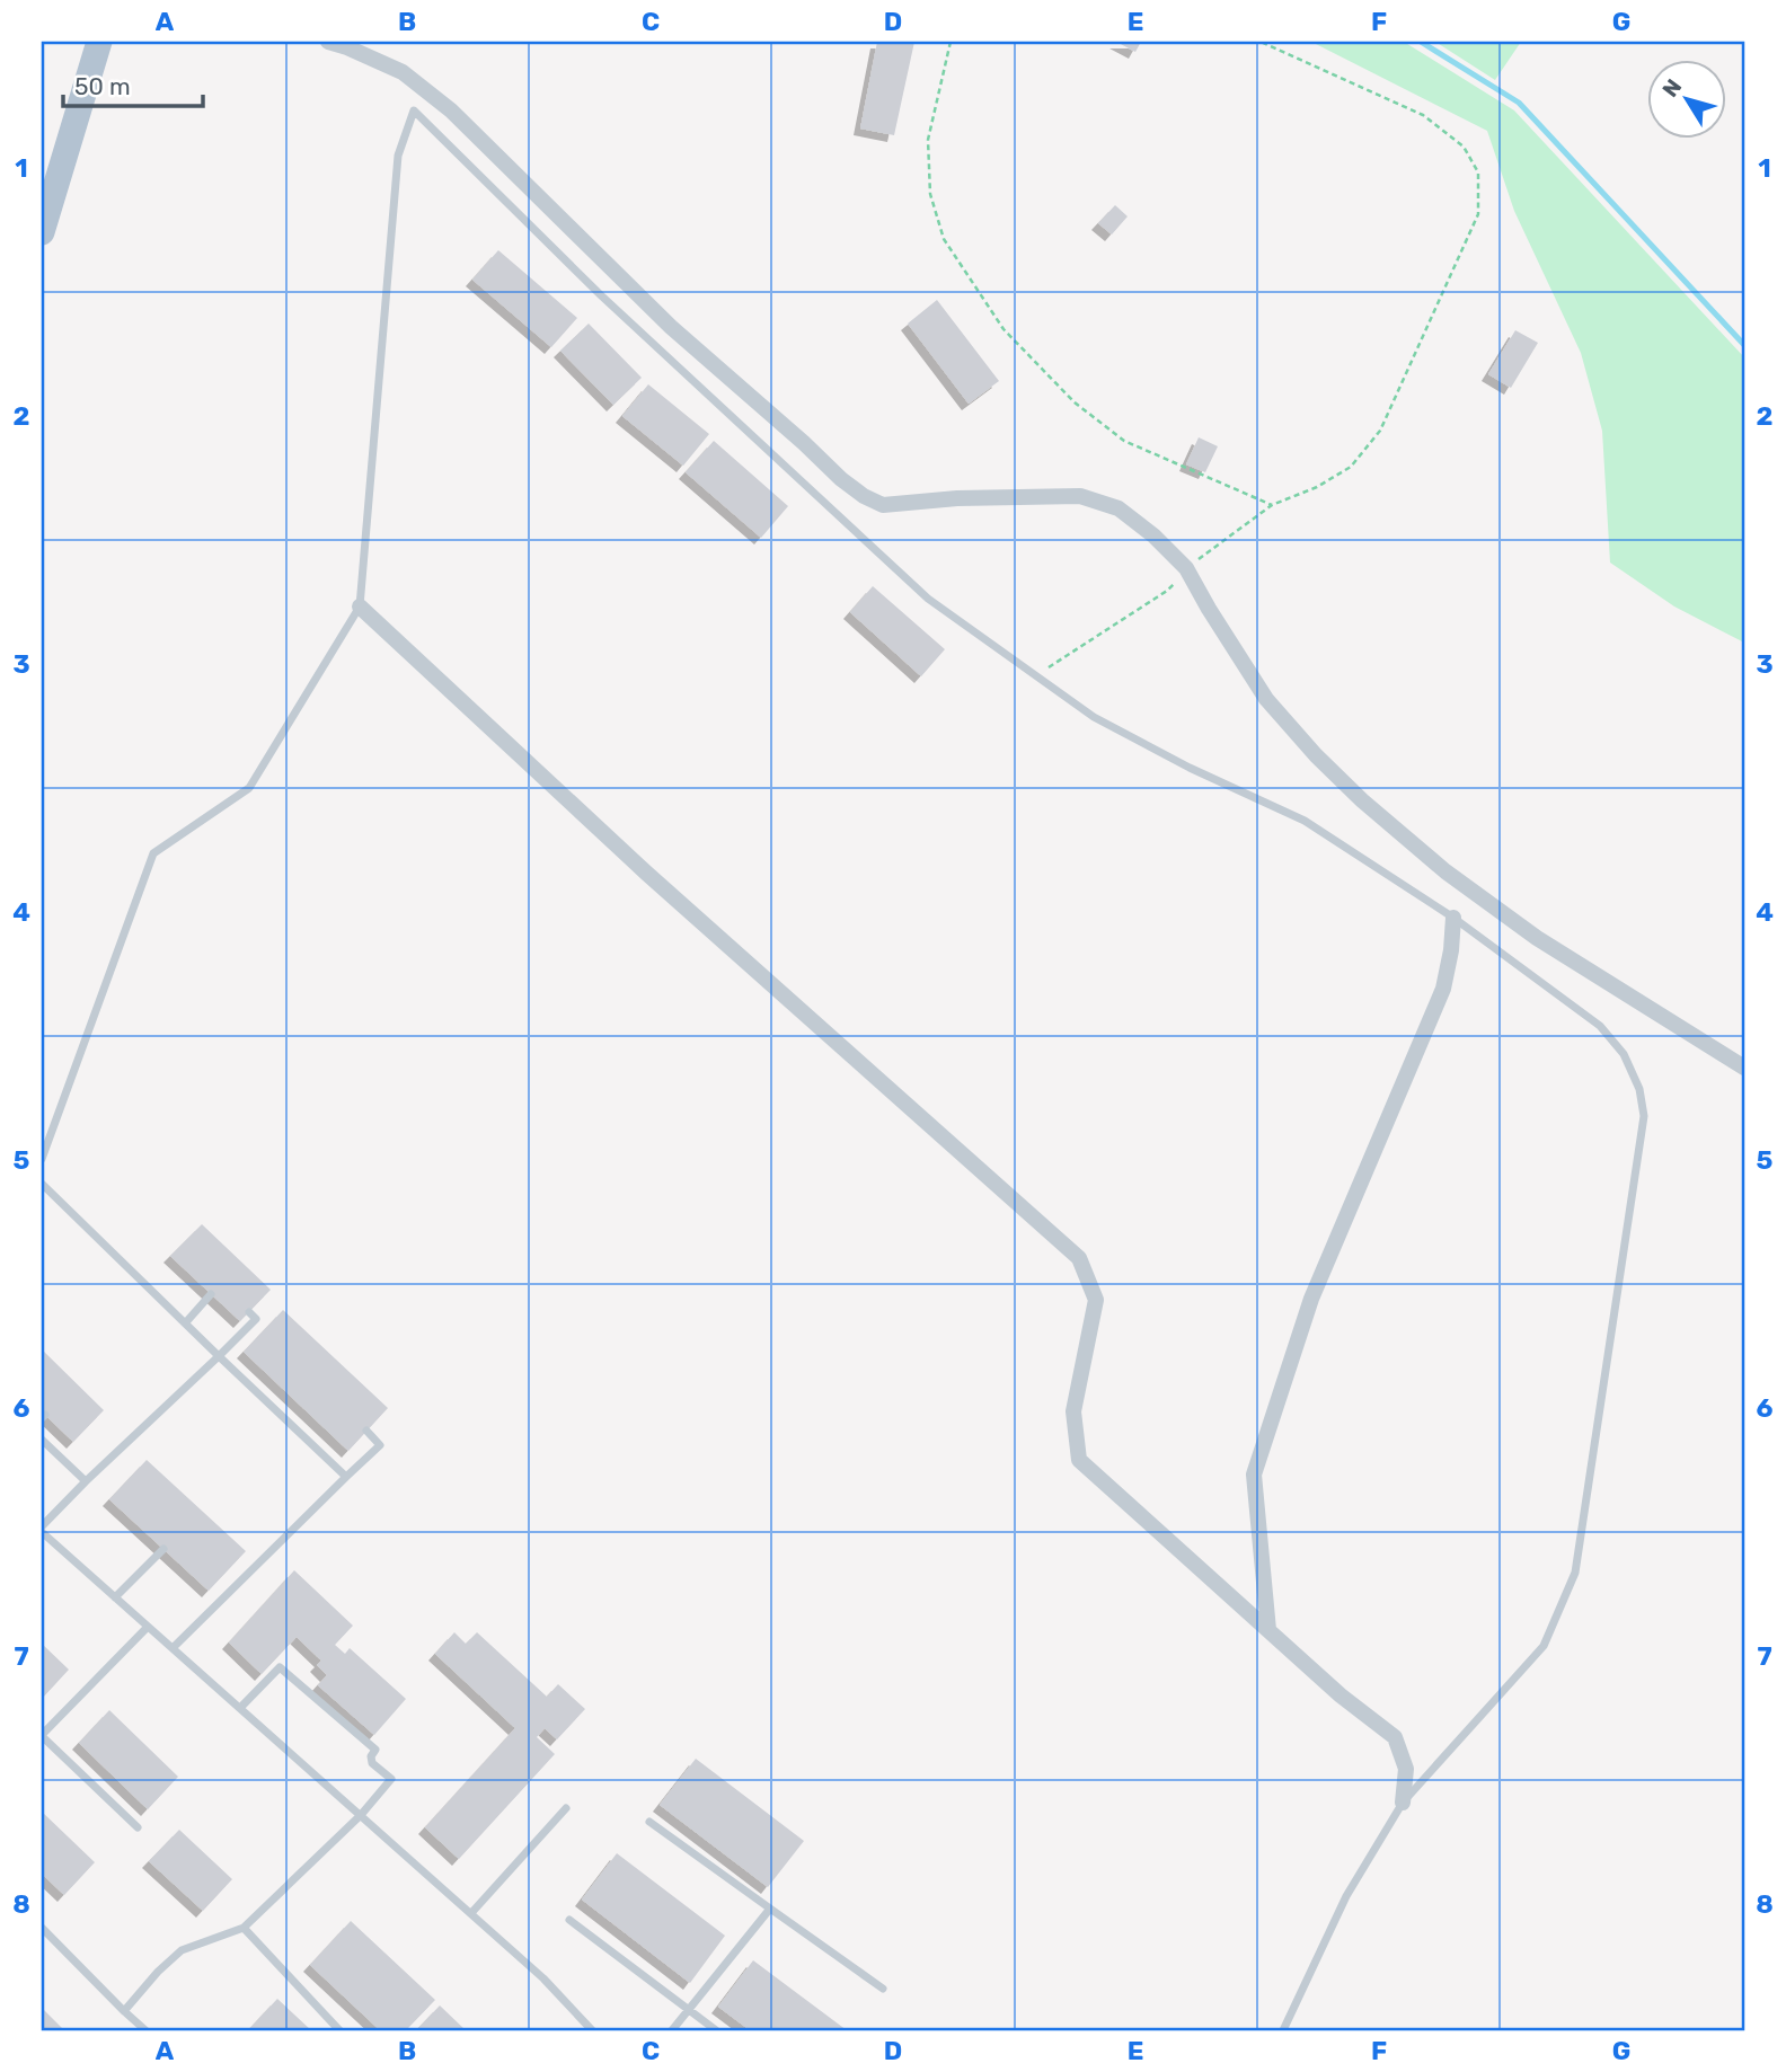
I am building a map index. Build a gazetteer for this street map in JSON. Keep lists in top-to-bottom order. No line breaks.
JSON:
{"scale_bar":"50 m","north":"top left","grid":{"columns":["A","B","C","D","E","F","G"],"rows":["1","2","3","4","5","6","7","8"]}}
